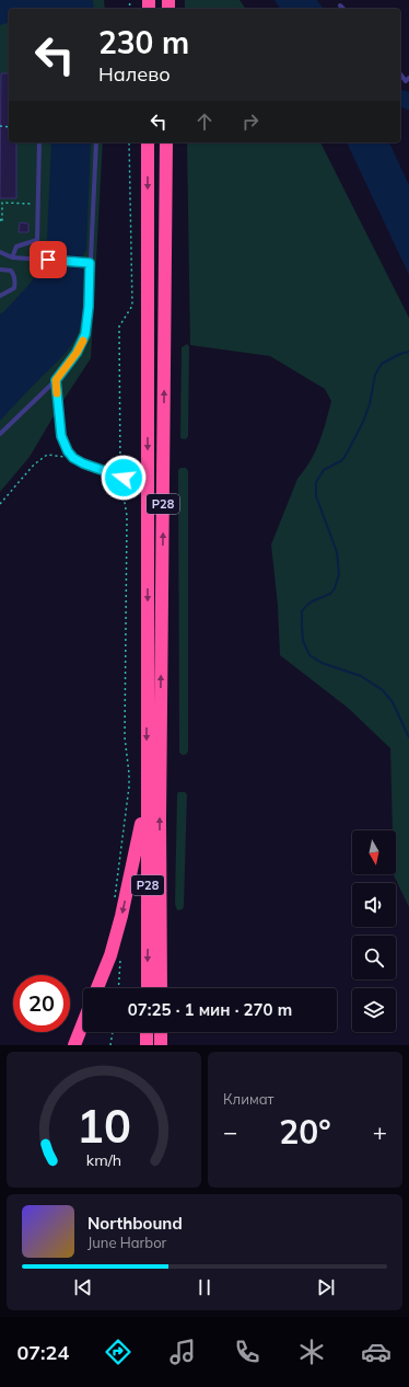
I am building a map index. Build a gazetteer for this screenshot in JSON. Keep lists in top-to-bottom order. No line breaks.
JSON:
{"streets":{"highway":["Р28"]},"north":"bottom","page":{"turn":["230 m","Налево"],"limit":"20","trip":"07:25 · 1 мин · 270 m","tile":"Климат","heat":["−","20°","+"],"song":["Northbound","June Harbor"],"tabs":"07:24","gauge":["10","km/h"]}}
